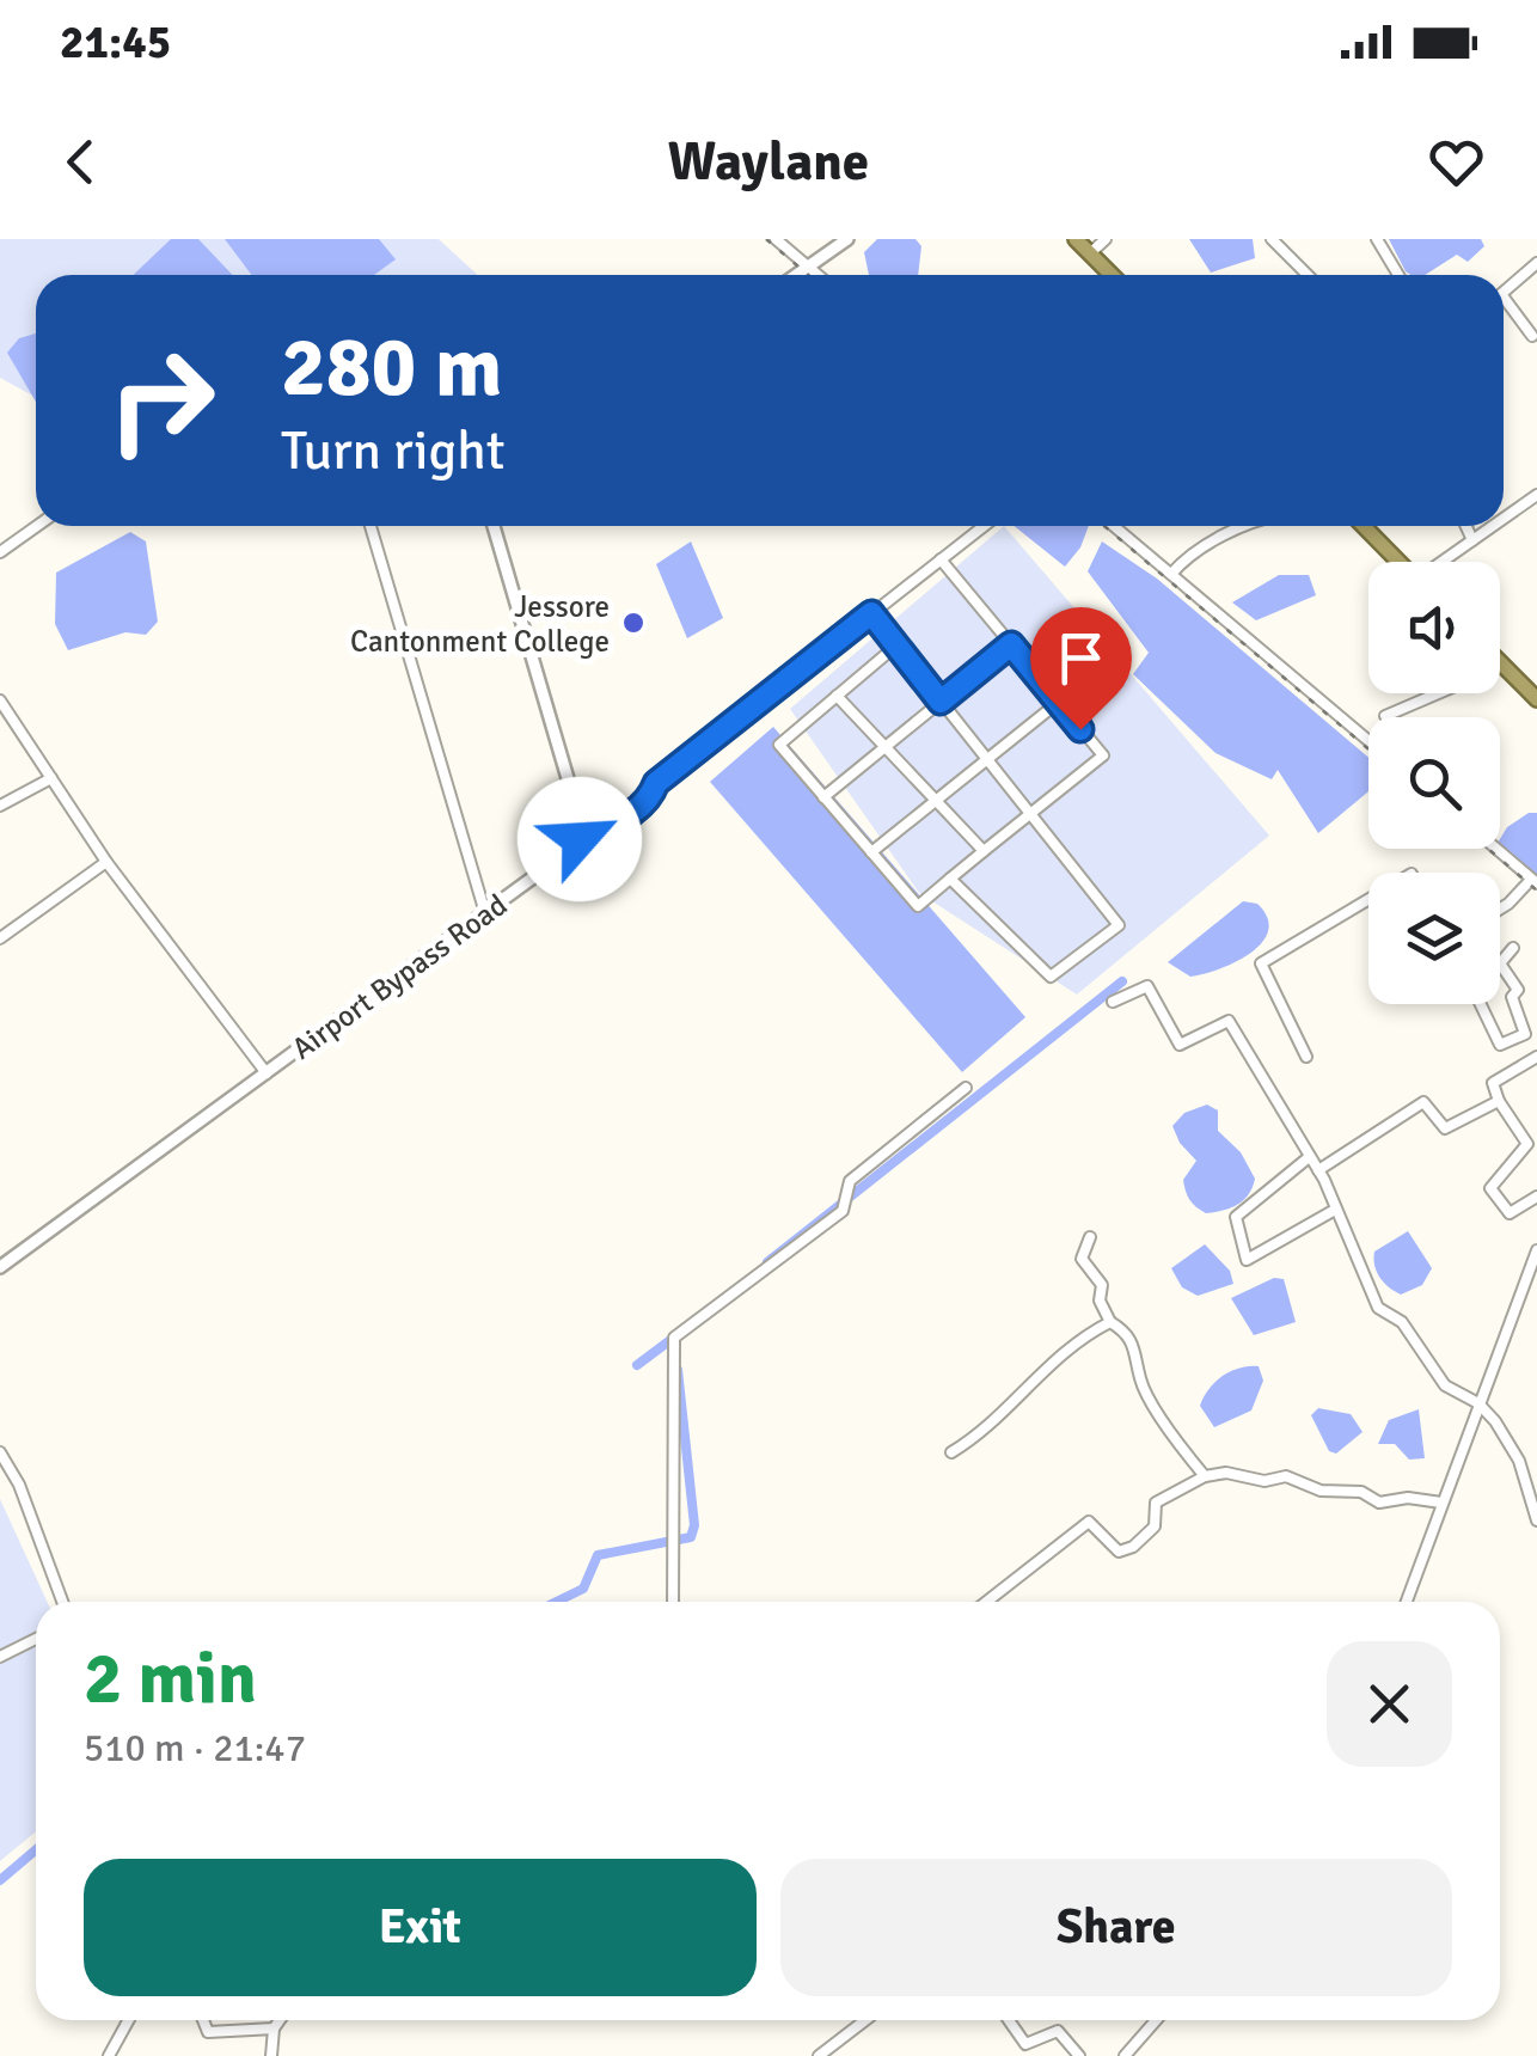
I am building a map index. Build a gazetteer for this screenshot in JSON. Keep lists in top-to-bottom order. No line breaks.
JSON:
{"streets":{"street":["Airport Bypass Road"]},"places":["Jessore Cantonment College"],"page":{"status":"21:45","header":"Waylane","turn":["280 m","Turn right"],"heading":["2 min","510 m · 21:47"],"buttons":["Exit","Share"]}}
